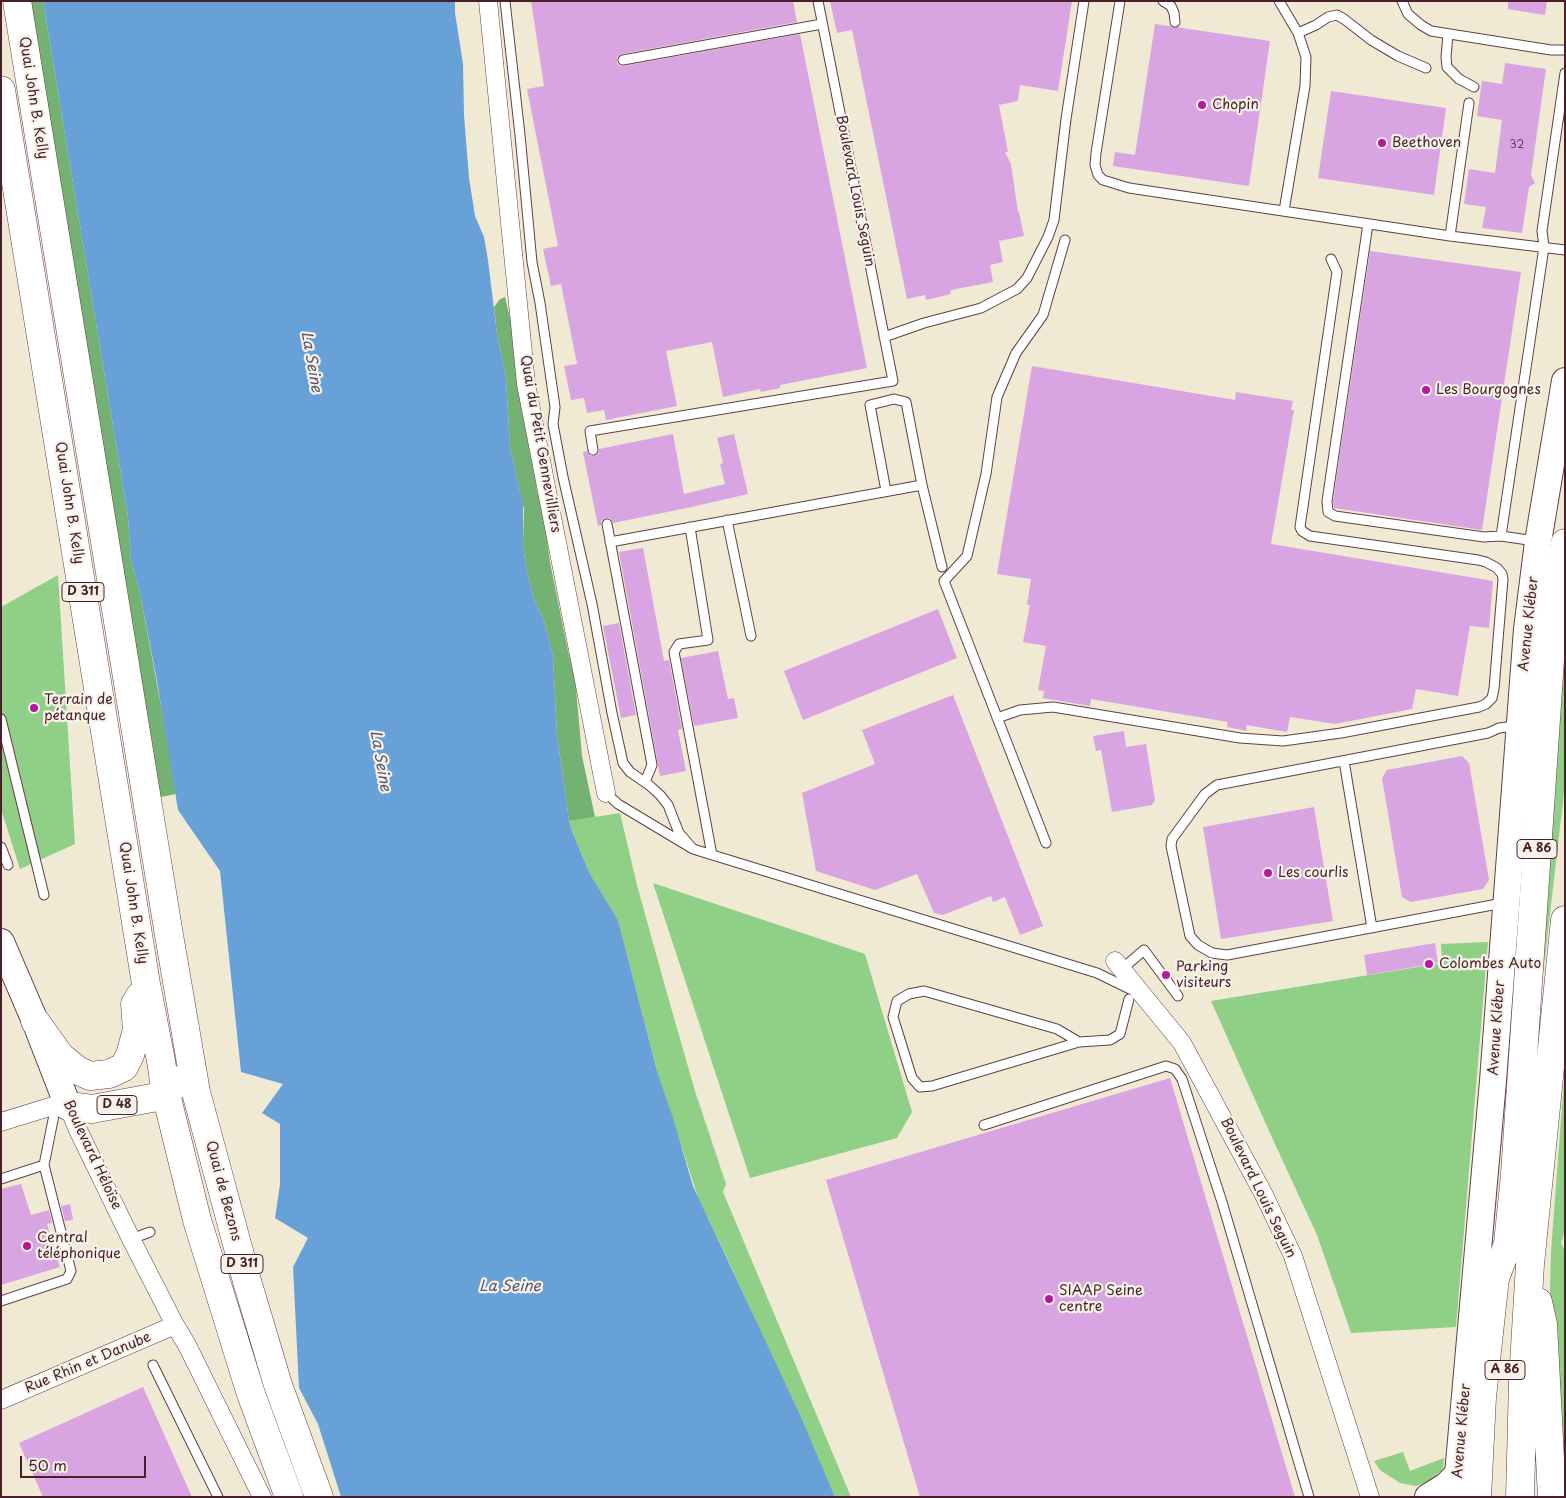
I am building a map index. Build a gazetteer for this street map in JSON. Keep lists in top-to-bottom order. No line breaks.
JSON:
{"streets":{"main road":["Quai John B. Kelly","D 311","A 86","D 48","Quai de Bezons"],"street":["Boulevard Louis Seguin","Quai du Petit Gennevilliers","Avenue Kléber","Boulevard Héloïse","Rue Rhin et Danube"]},"crossings":[["Quai John B. Kelly","D 311"],["Quai John B. Kelly","D 48"],["Quai John B. Kelly","Quai de Bezons"],["D 311","D 48"],["D 48","Boulevard Héloïse"],["Boulevard Héloïse","Rue Rhin et Danube"]],"water":["La Seine"],"places":["Chopin","Beethoven","Les Bourgognes","Terrain de pétanque","Les courlis","Colombes Auto","Parking visiteurs","Central téléphonique","SIAAP Seine centre"],"house_numbers":["32"],"scale_bar":"50 m"}
